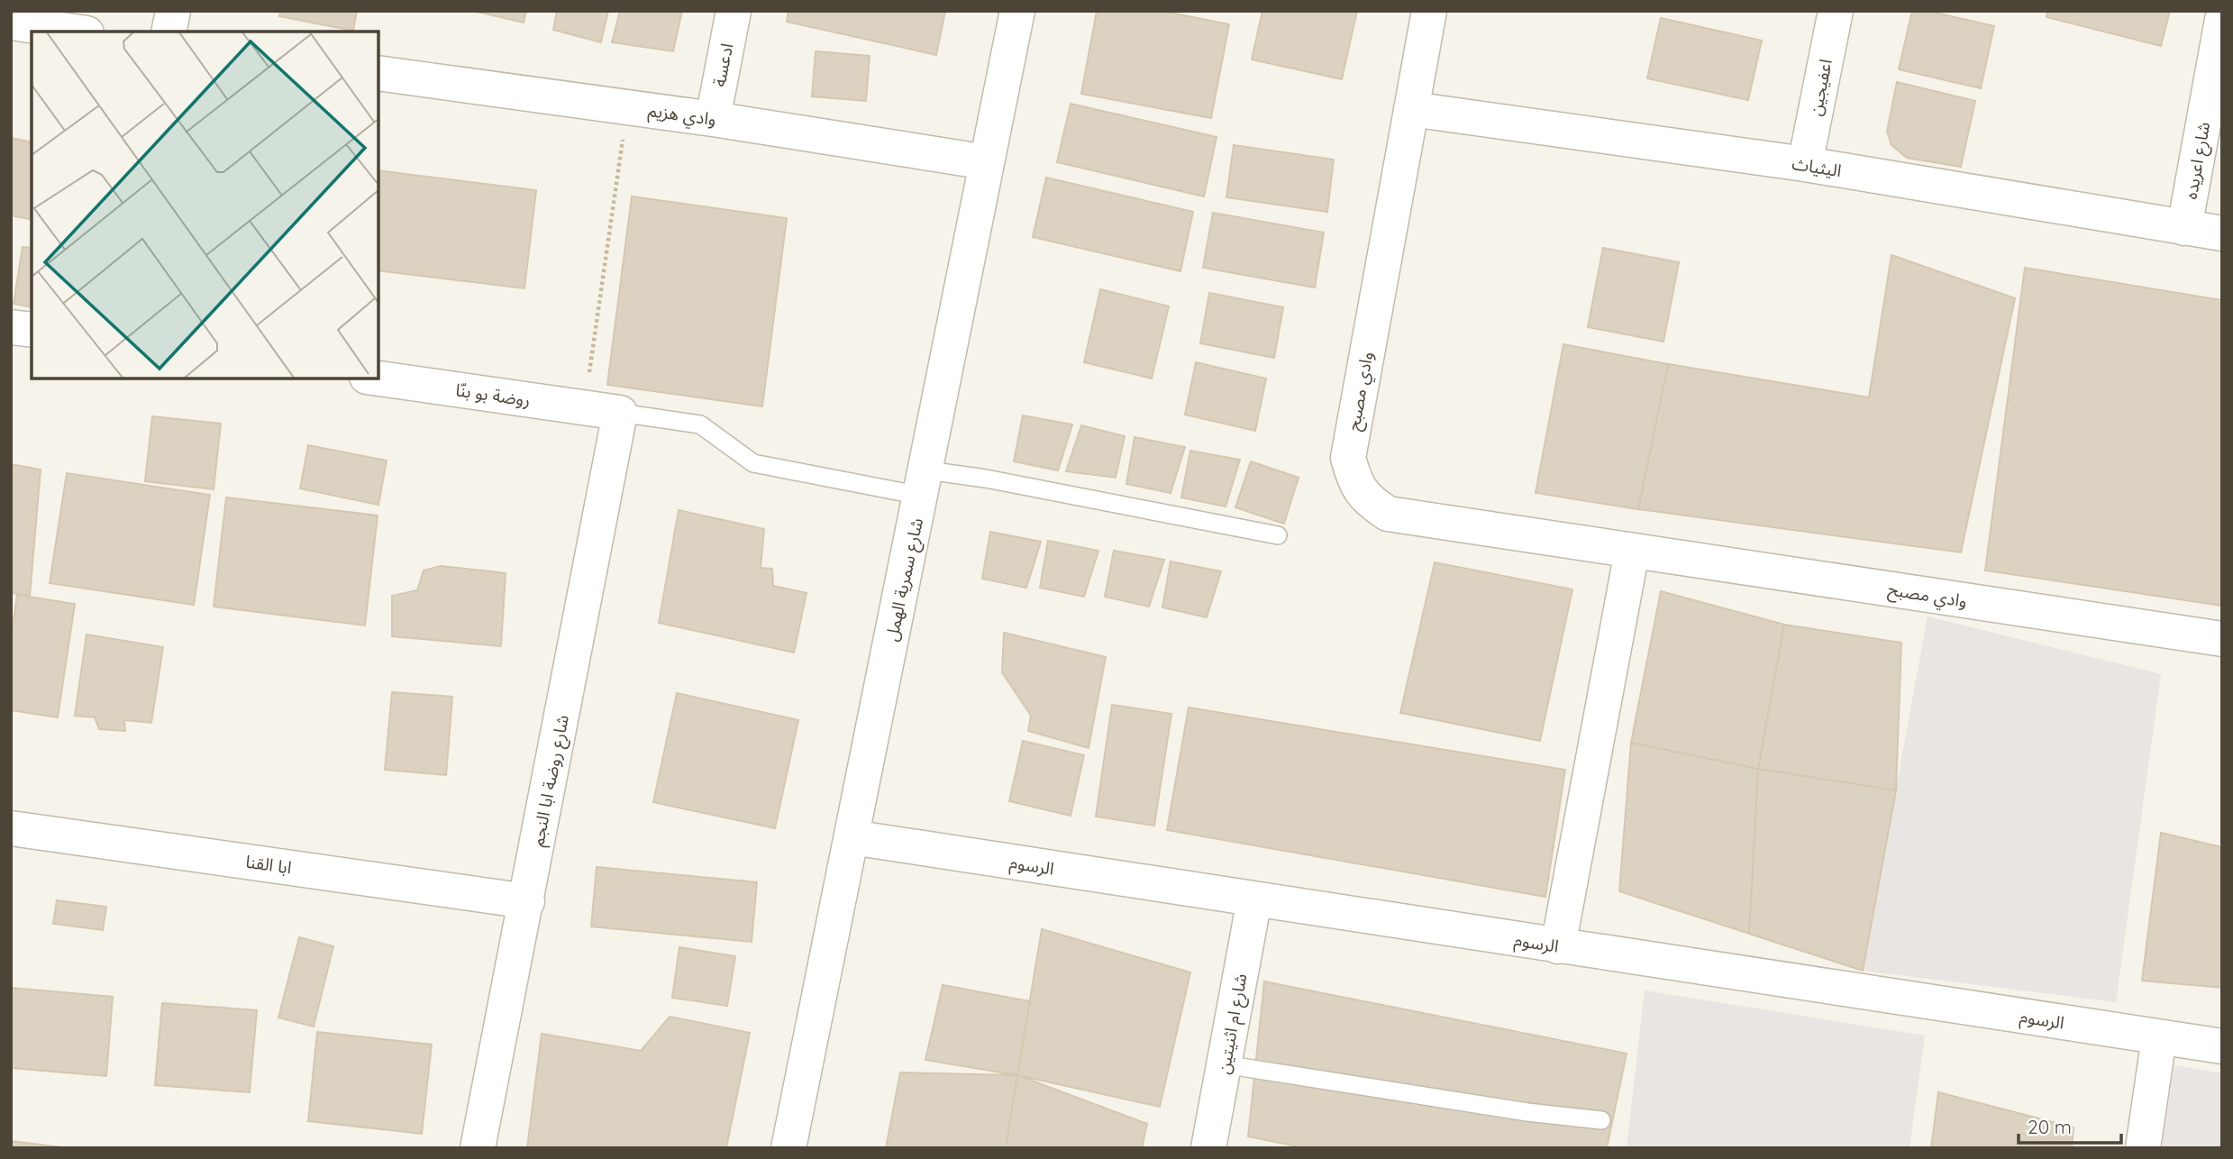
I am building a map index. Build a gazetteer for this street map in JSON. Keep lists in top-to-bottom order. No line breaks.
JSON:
{"streets":{"street":["ادعسة","اعفيجين","وادي هزيم","شارع اعريده","اليثياث","وادي مصبح","روضة بو بنّا","شارع سمرية الهمل","شارع روضة ابا النجم","ابا القنا","الرسوم","شارع ام اثنيتين"]},"crossings":[["ادعسة","وادي هزيم"],["اعفيجين","اليثياث"],["وادي هزيم","شارع سمرية الهمل"],["شارع اعريده","اليثياث"],["اليثياث","وادي مصبح"],["روضة بو بنّا","شارع روضة ابا النجم"],["شارع سمرية الهمل","الرسوم"],["شارع روضة ابا النجم","ابا القنا"],["الرسوم","شارع ام اثنيتين"]],"scale_bar":"20 m"}
